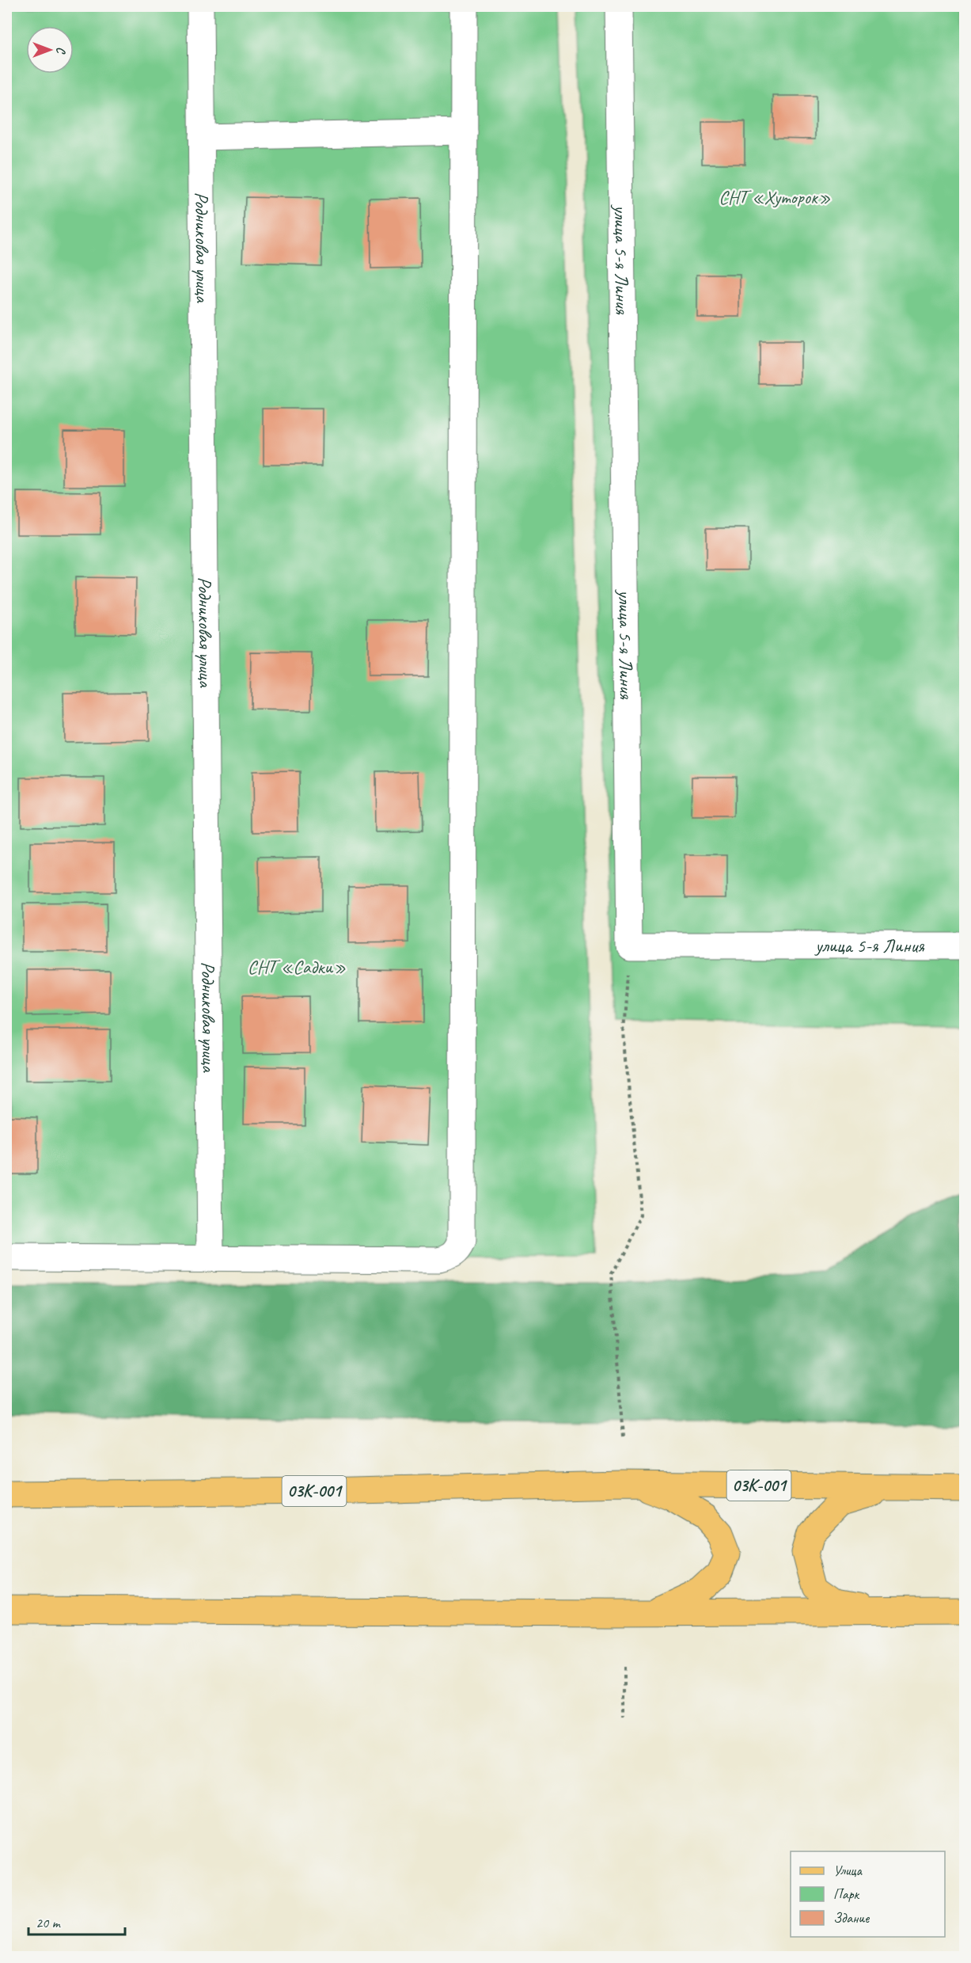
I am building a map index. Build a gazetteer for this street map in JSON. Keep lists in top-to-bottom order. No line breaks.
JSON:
{"streets":{"main road":["03К-001"],"street":["Родниковая улица","улица 5-я Линия"]},"parks":["СНТ «Хуторок»","СНТ «Садки»"],"legend":["Улица","Парк","Здание"],"scale_bar":"20 m","north":"right"}
